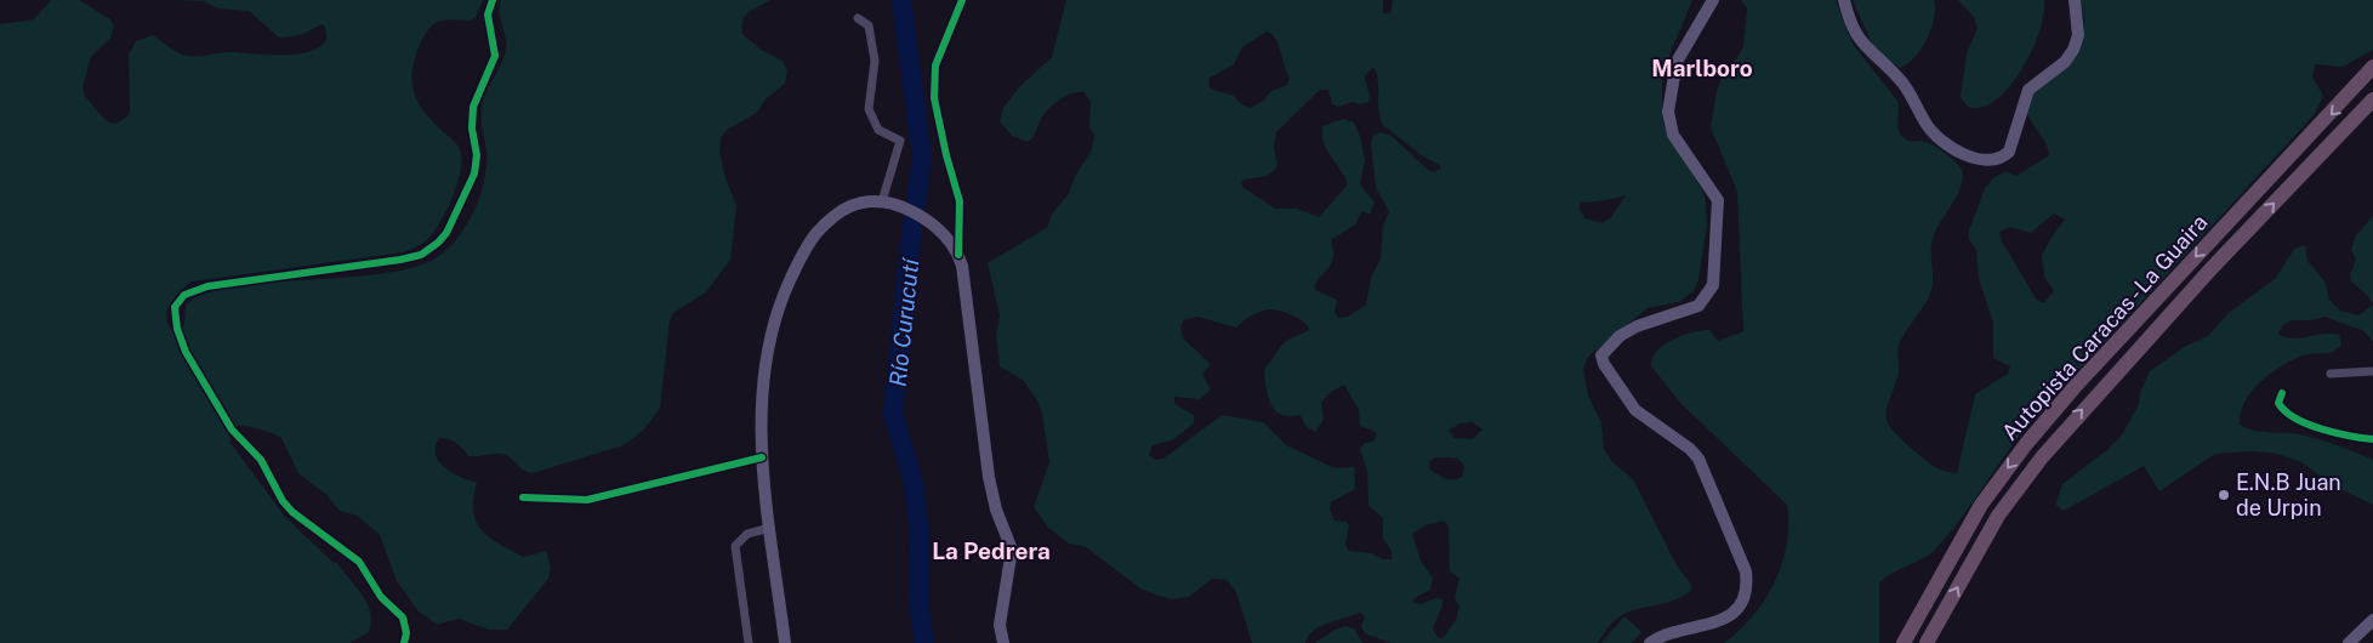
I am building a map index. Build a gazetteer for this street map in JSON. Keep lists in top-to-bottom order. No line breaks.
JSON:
{"streets":{"highway":["Autopista Caracas - La Guaira"]},"districts":["Marlboro","La Pedrera"],"water":["Río Curucutí"],"places":["E.N.B Juan de Urpin"]}
